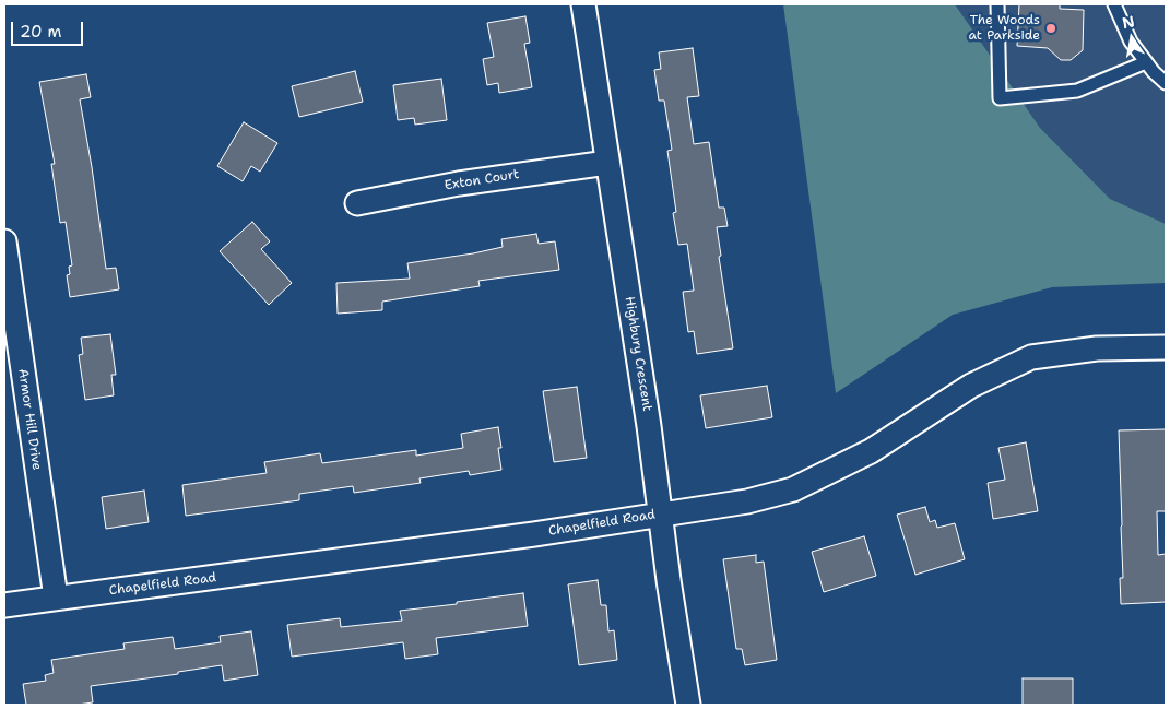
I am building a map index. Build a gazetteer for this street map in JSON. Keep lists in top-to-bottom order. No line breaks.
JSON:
{"streets":{"street":["Exton Court","Highbury Crescent","Armor Hill Drive","Chapelfield Road"]},"crossings":[["Exton Court","Highbury Crescent"],["Highbury Crescent","Chapelfield Road"],["Armor Hill Drive","Chapelfield Road"]],"places":["The Woods at Parkside"],"scale_bar":"20 m","north":"top"}
